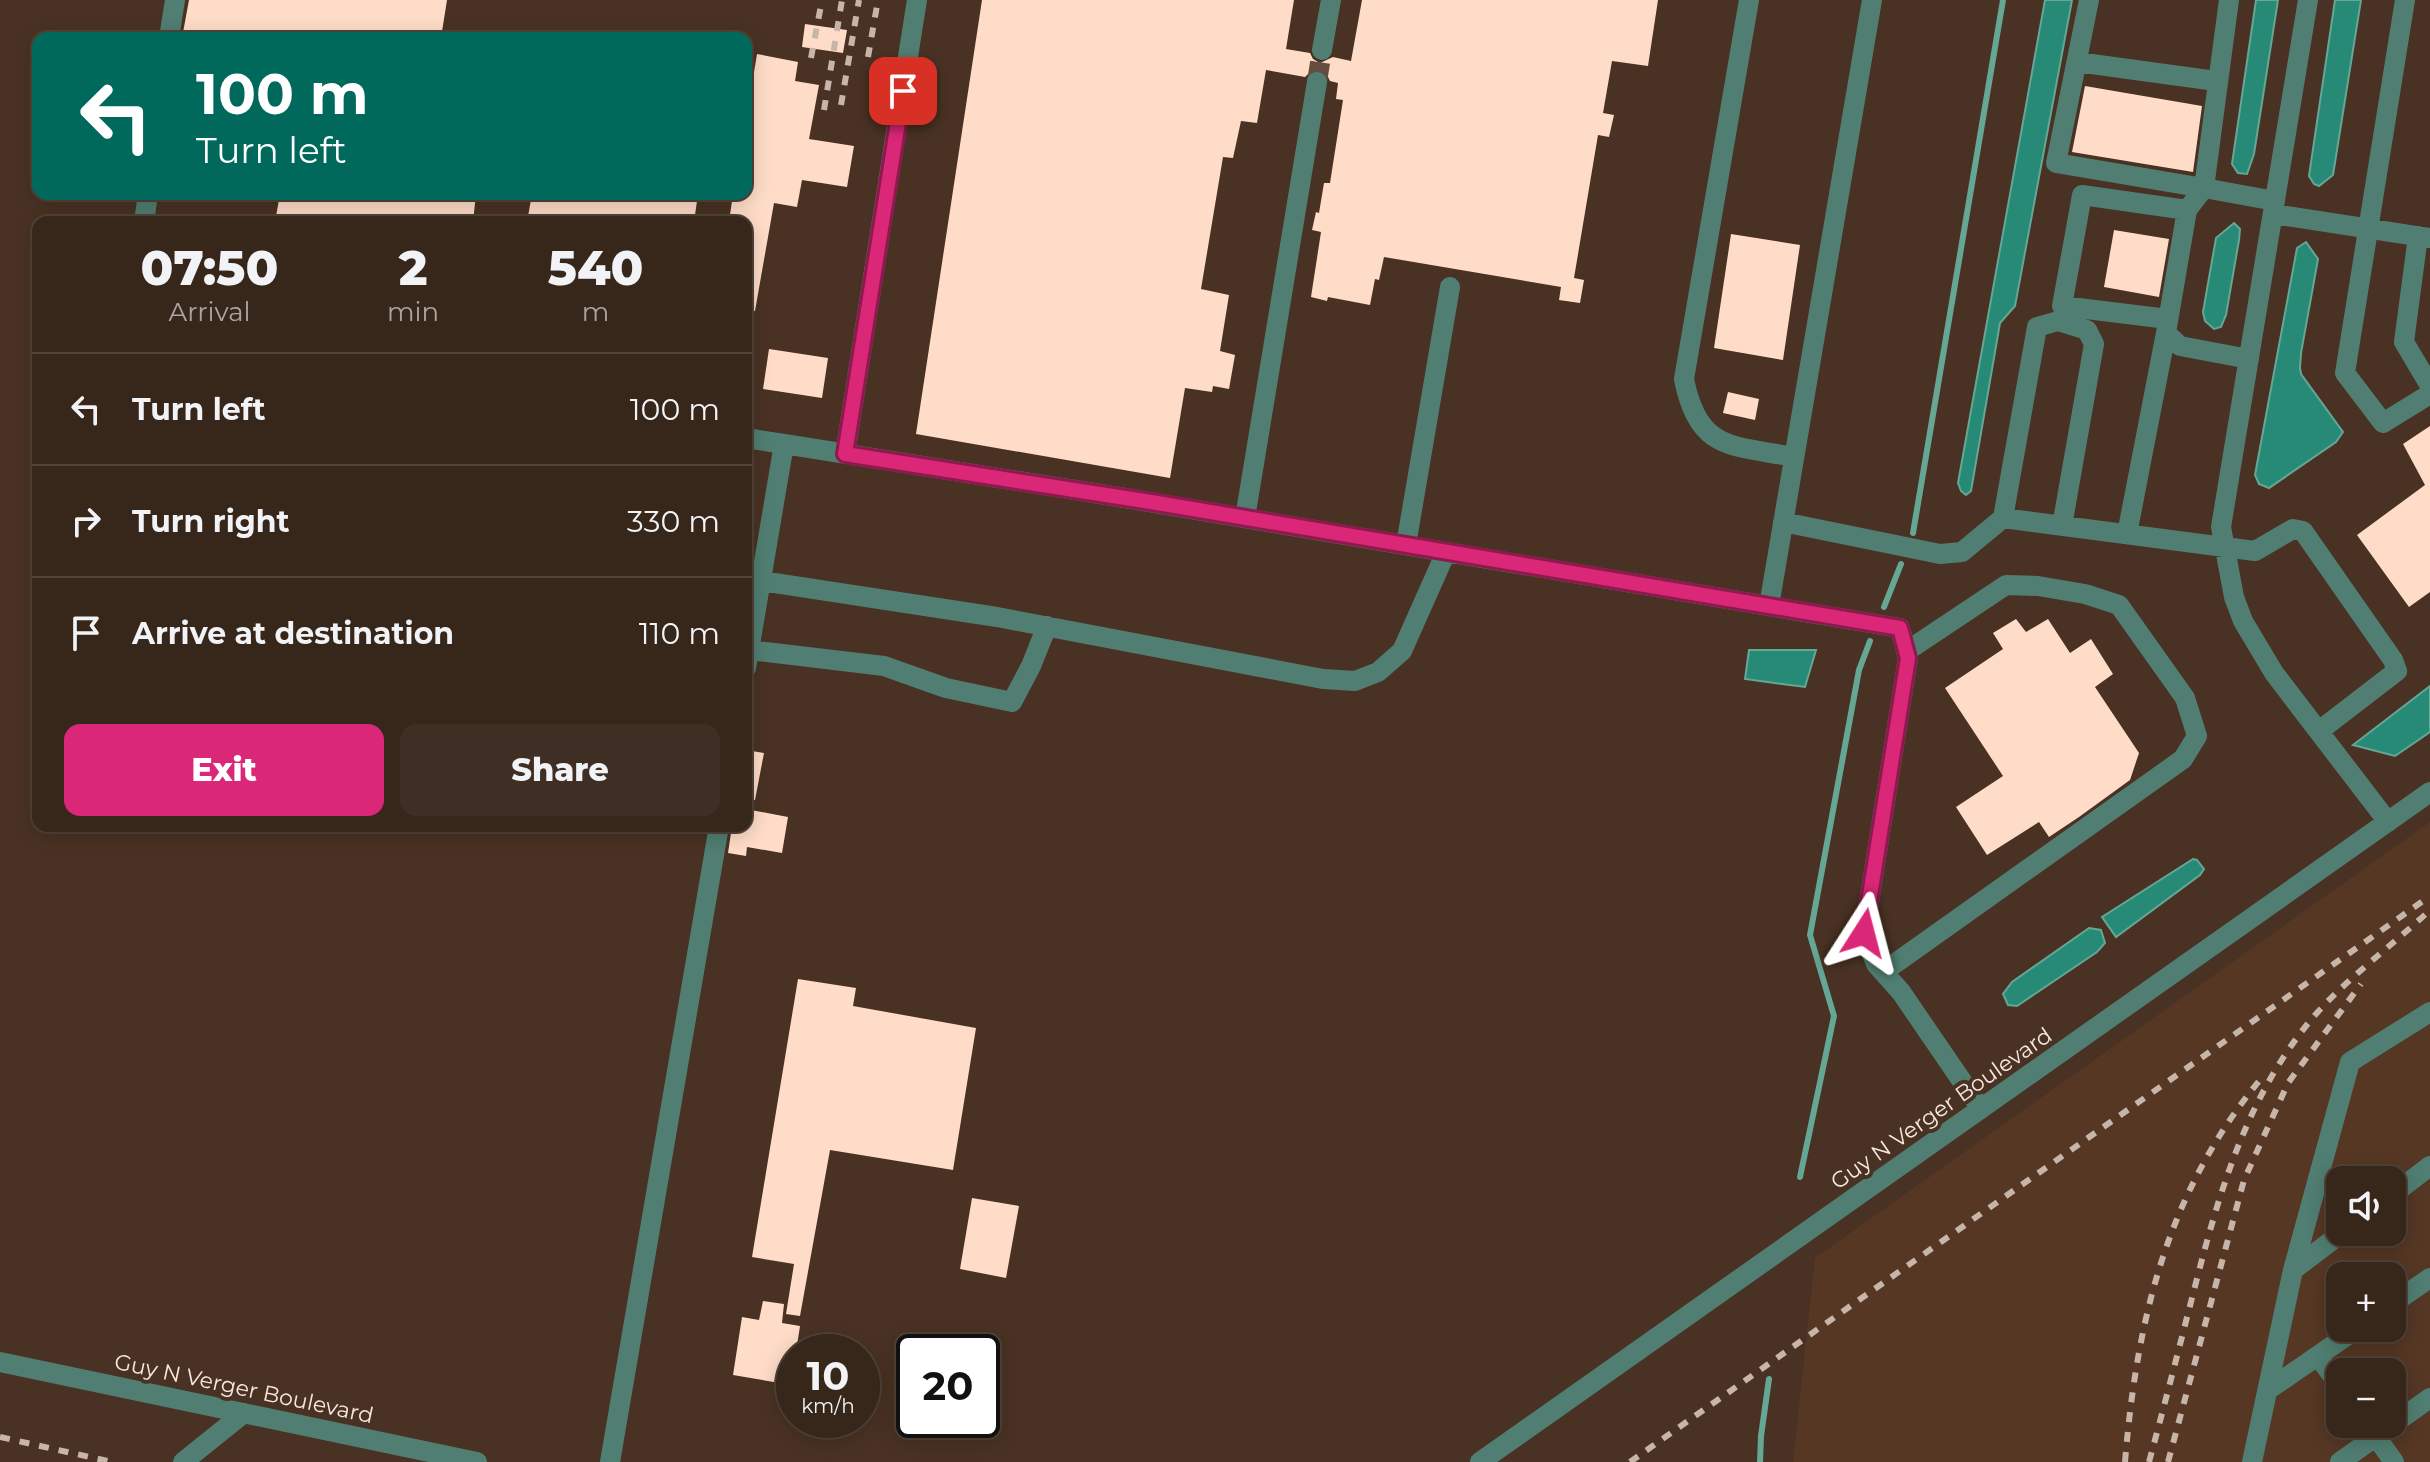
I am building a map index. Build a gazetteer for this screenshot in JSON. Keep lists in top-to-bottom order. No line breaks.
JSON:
{"streets":{"street":["Guy N Verger Boulevard"]},"page":{"turn":["100 m","Turn left"],"eta":["07:50","Arrival","2","min","540","m"],"list":[{"name":"Turn left","value":"100 m"},{"name":"Turn right","value":"330 m"},{"name":"Arrive at destination","value":"110 m"}],"buttons":["Exit","Share"],"map_buttons":["+","−"],"speed":"10 km/h","limit":"20"}}
